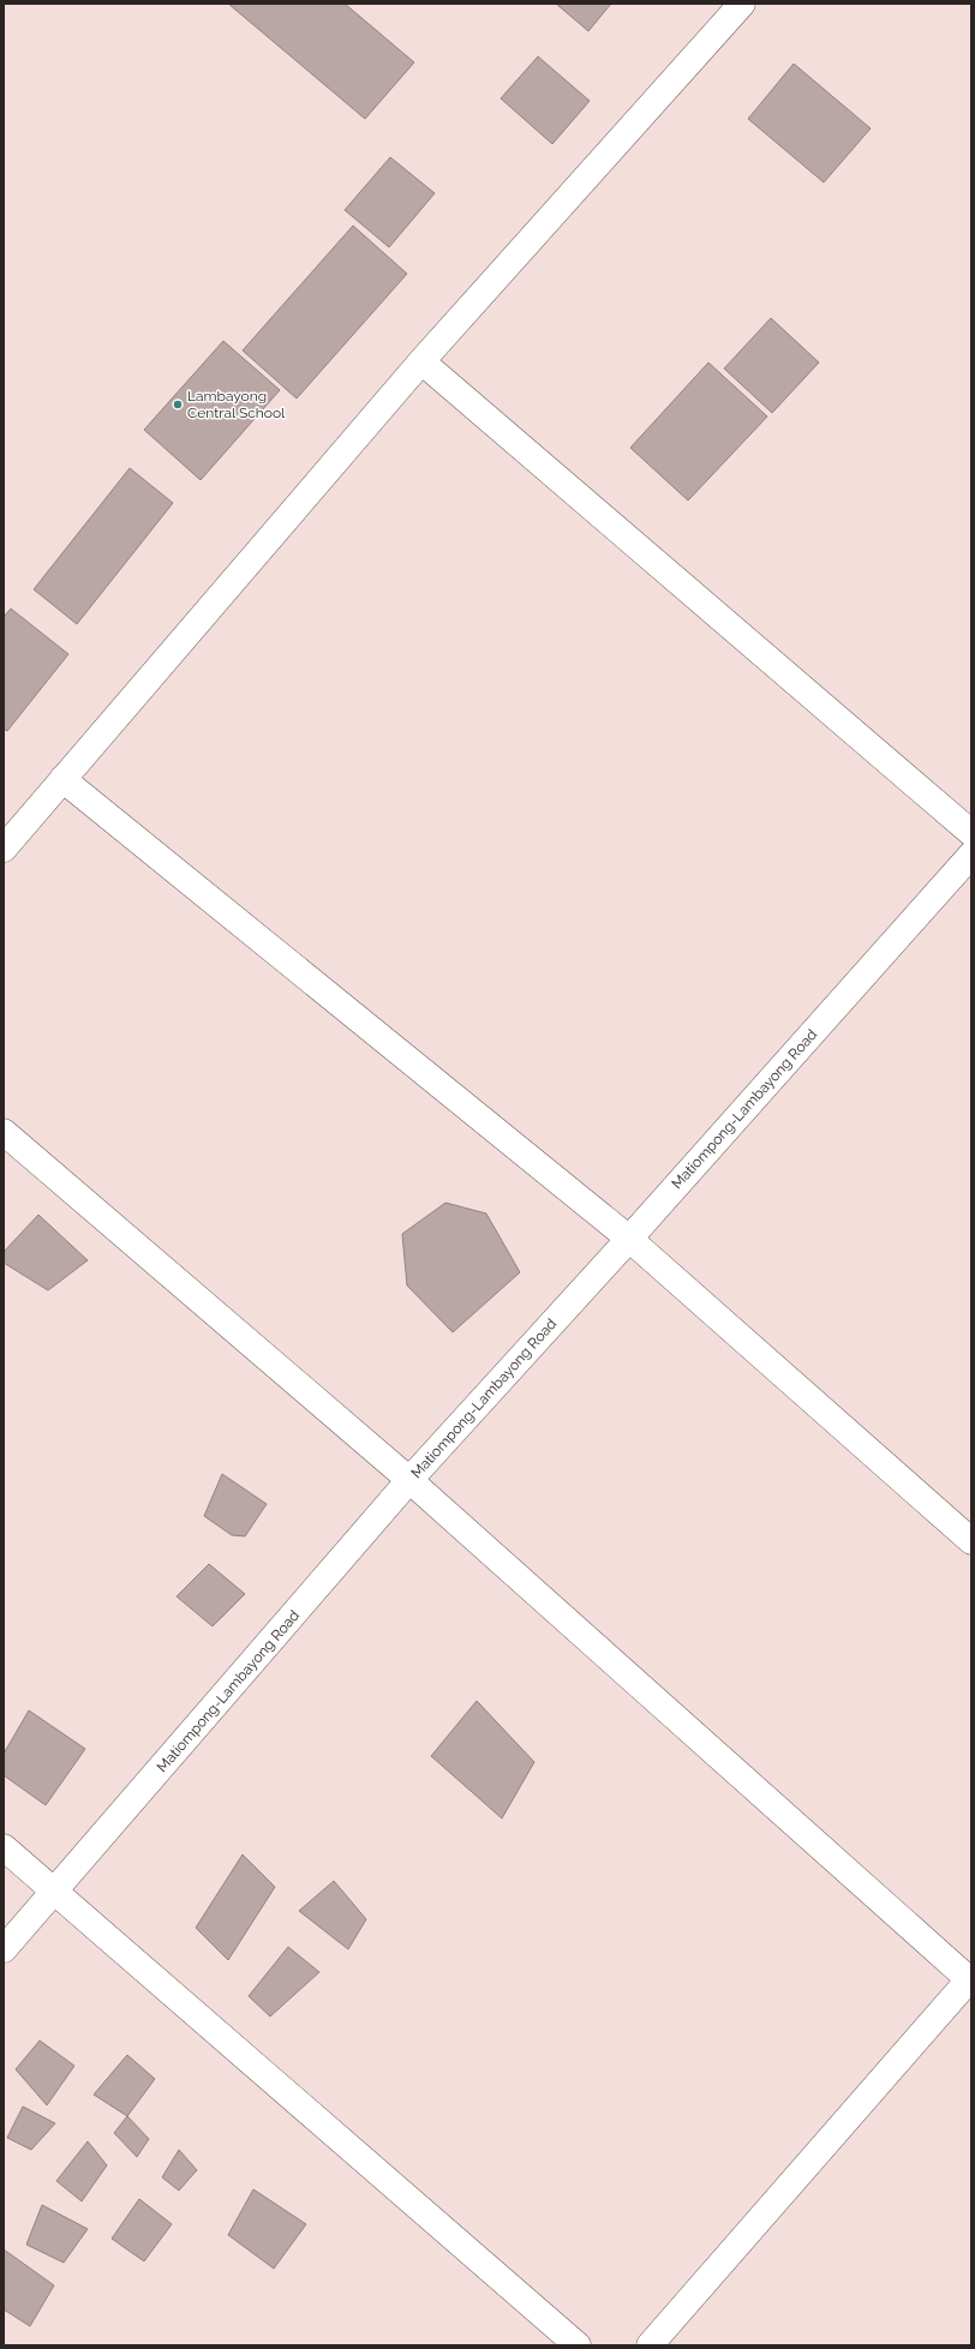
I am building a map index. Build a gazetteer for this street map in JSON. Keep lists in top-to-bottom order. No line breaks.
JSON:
{"streets":{"street":["Matiompong-Lambayong Road"]},"places":["Lambayong Central School"]}
